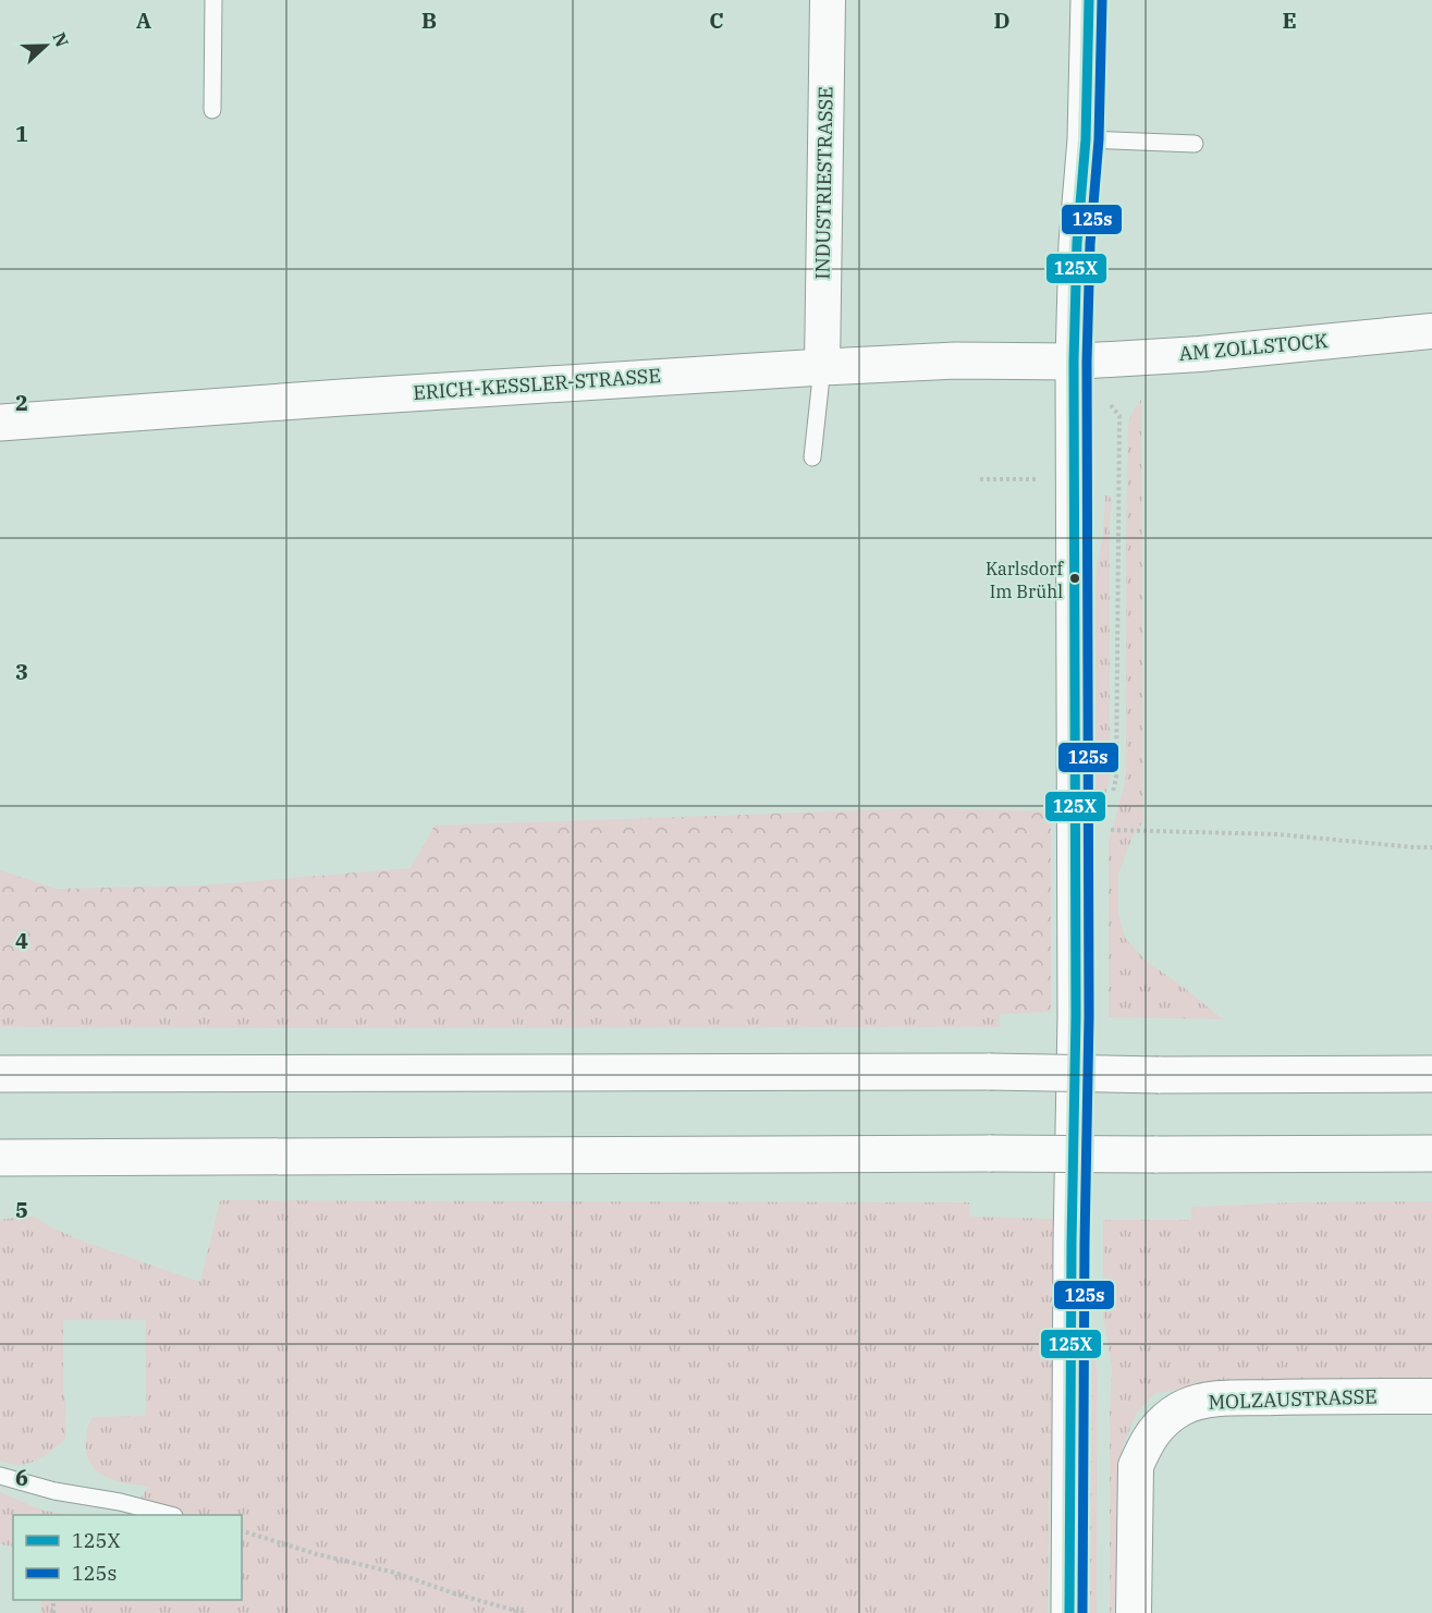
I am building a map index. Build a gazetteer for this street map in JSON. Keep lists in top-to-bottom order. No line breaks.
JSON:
{"streets":{"main road":["ERICH-KESSLER-STRASSE"],"street":["INDUSTRIESTRASSE","AM ZOLLSTOCK","MOLZAUSTRASSE"]},"crossings":[["INDUSTRIESTRASSE","ERICH-KESSLER-STRASSE"],["AM ZOLLSTOCK","ERICH-KESSLER-STRASSE"]],"places":["Karlsdorf Im Brühl"],"lines":["transit line 125X","transit line 125s"],"legend":["125X","125s"],"north":"right","grid":{"columns":["A","B","C","D","E"],"rows":["1","2","3","4","5","6"]}}
